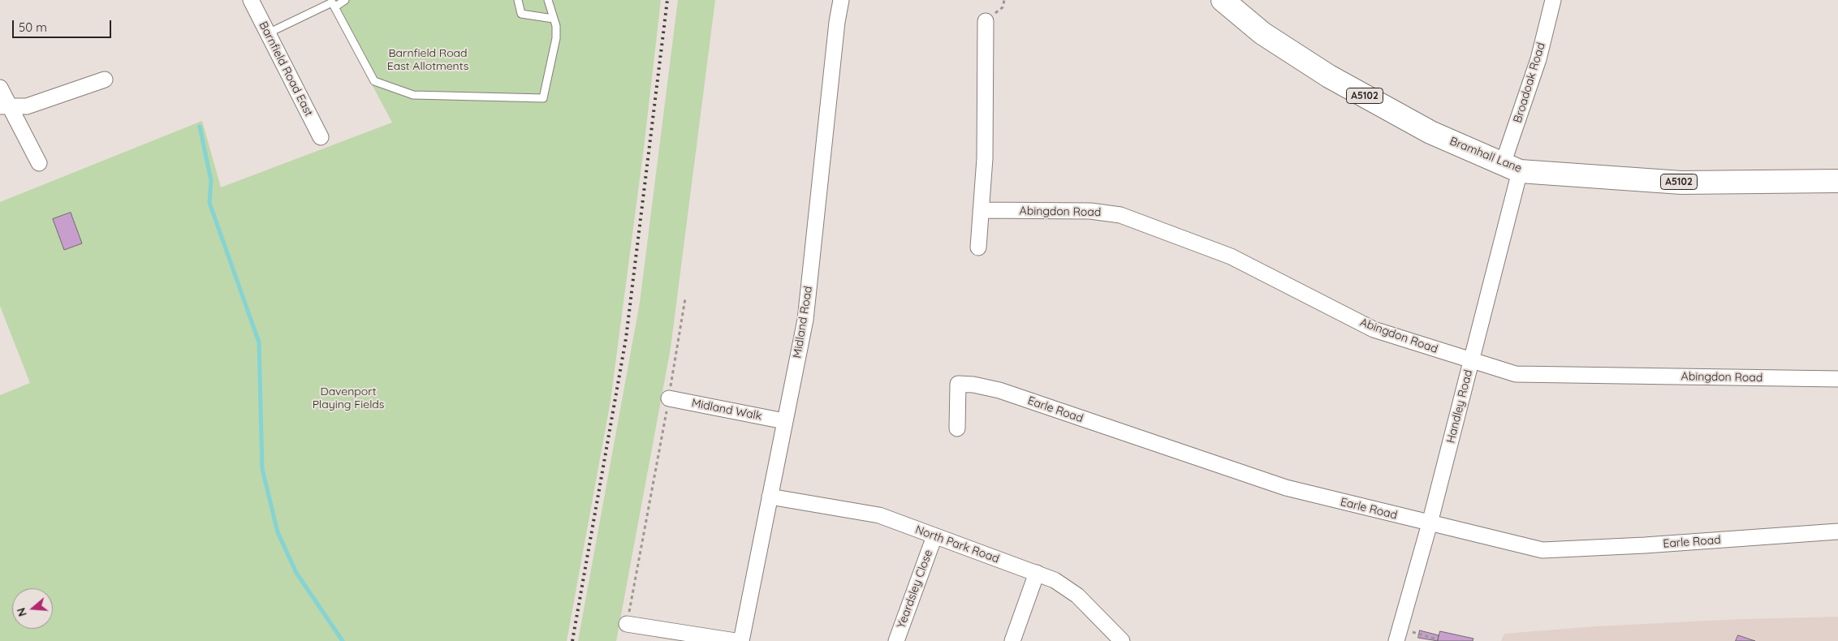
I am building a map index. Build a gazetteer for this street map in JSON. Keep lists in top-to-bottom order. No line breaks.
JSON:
{"streets":{"main road":["A5102","Bramhall Lane"],"street":["Barnfield Road East","Broadoak Road","Abingdon Road","Midland Road","Handley Road","Midland Walk","Earle Road","North Park Road","Yeardsley Close"]},"crossings":[["Broadoak Road","Bramhall Lane"],["Broadoak Road","Handley Road"],["Bramhall Lane","Handley Road"],["Abingdon Road","Handley Road"],["Midland Road","Midland Walk"],["Midland Road","North Park Road"],["Handley Road","Earle Road"],["North Park Road","Yeardsley Close"]],"parks":["Barnfield Road East Allotments","Davenport Playing Fields"],"scale_bar":"50 m","north":"left"}
